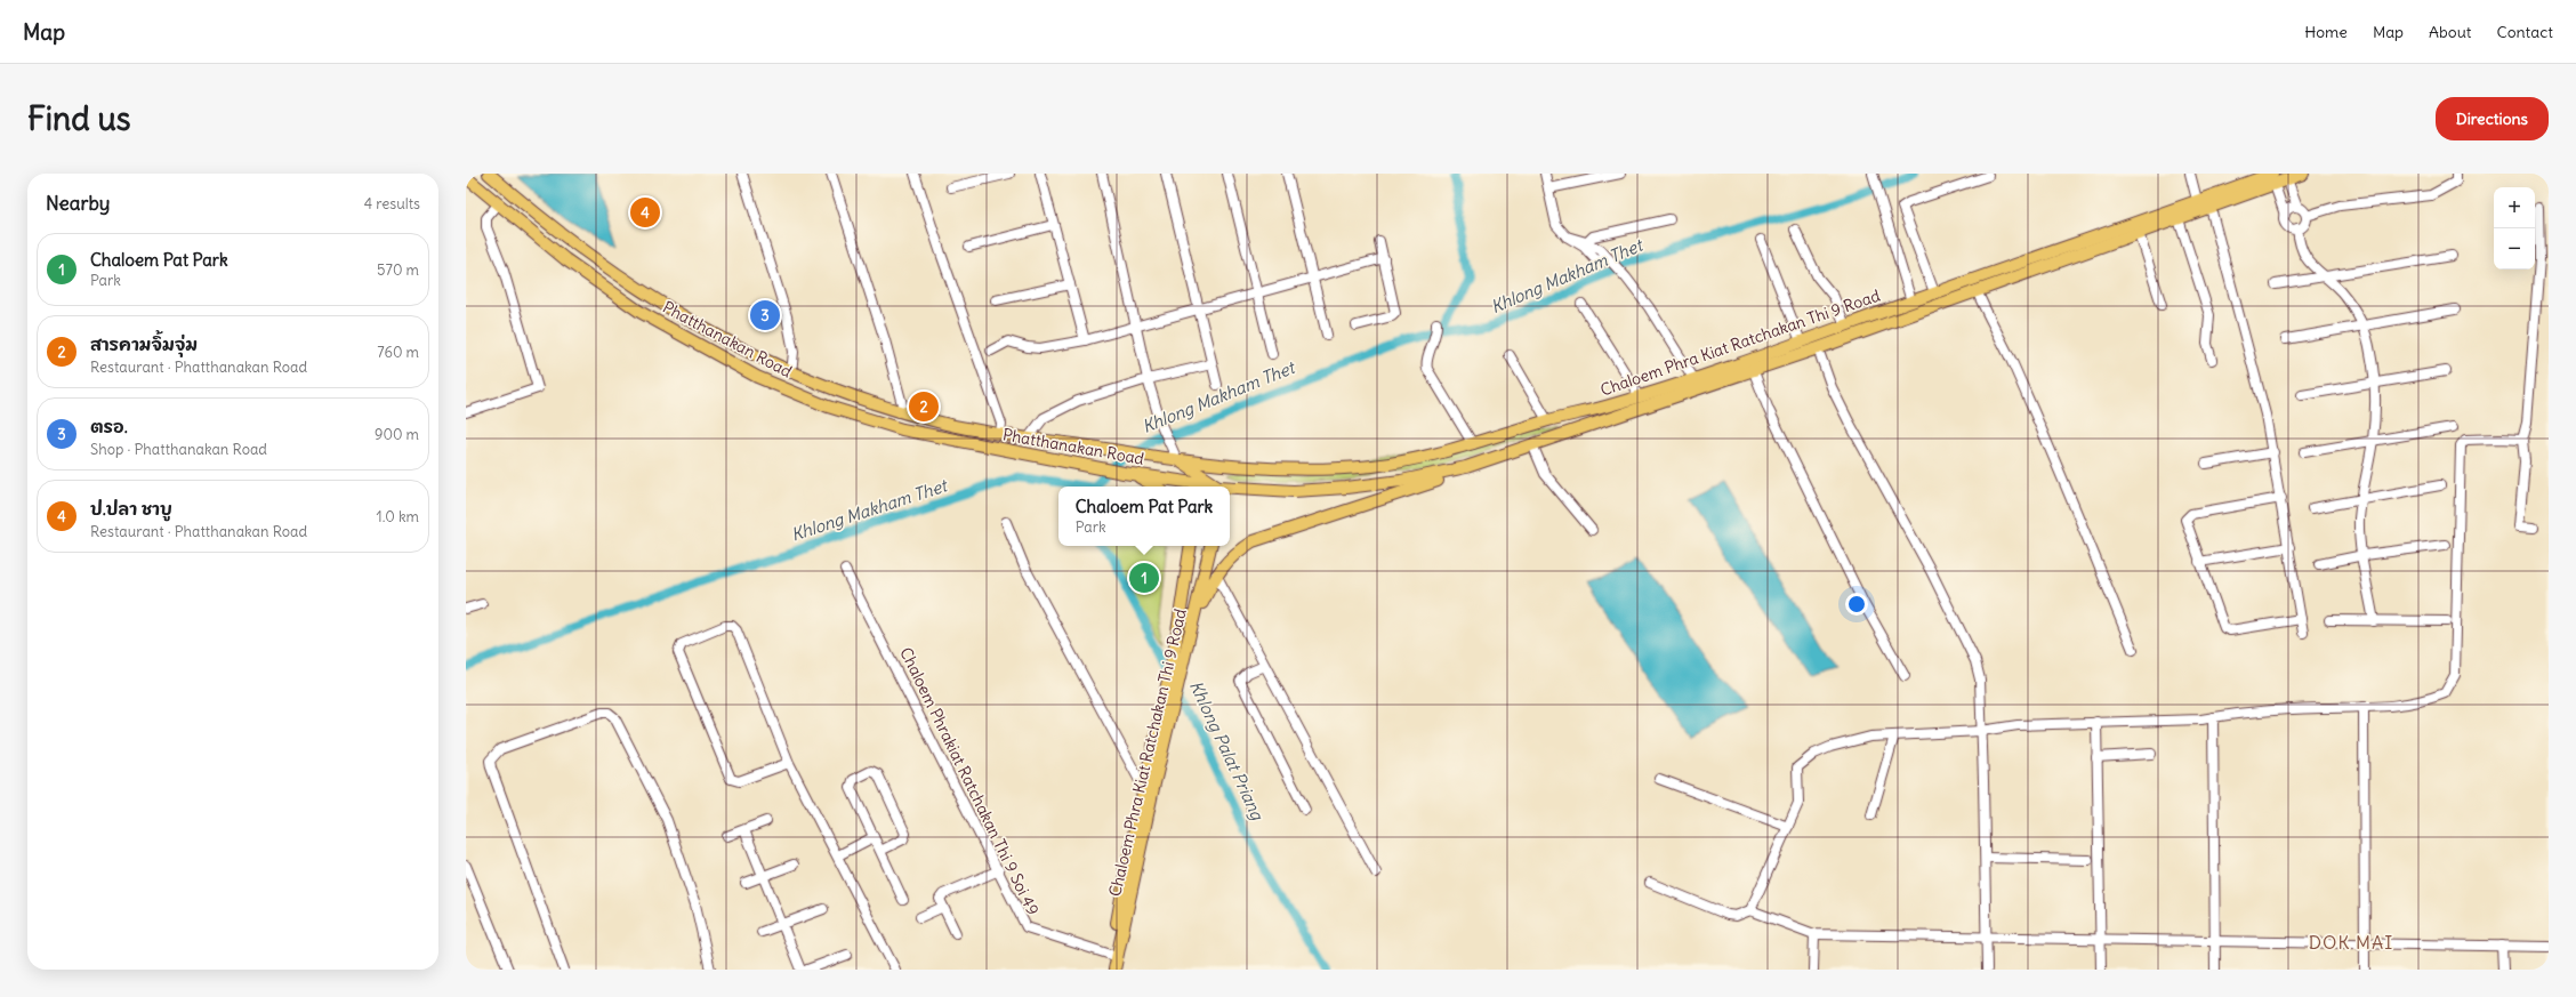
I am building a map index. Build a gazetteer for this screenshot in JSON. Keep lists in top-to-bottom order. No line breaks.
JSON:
{"streets":{"main road":["Phatthanakan Road","Chaloem Phra Kiat Ratchakan Thi 9 Road"],"street":["Chaloem Phrakiat Ratchakan Thi 9 Soi 49"]},"crossings":[["Phatthanakan Road","Chaloem Phra Kiat Ratchakan Thi 9 Road"],["Chaloem Phra Kiat Ratchakan Thi 9 Road","Chaloem Phrakiat Ratchakan Thi 9 Soi 49"]],"districts":["DOK MAI"],"water":["Khlong Makham Thet","Khlong Palat Priang"],"page":{"header":"Map","nav":["Home","Map","About","Contact"],"buttons":"Directions","title":"Find us","heading":["Nearby","4 results"],"map_buttons":["+","−"],"pins":["4","3","2","1"],"list":[{"mark":"1","name":"Chaloem Pat Park","note":"Park","value":"570 m"},{"mark":"2","name":"สารคามจิ้มจุ่ม","note":"Restaurant · Phatthanakan Road","value":"760 m"},{"mark":"3","name":"ตรอ.","note":"Shop · Phatthanakan Road","value":"900 m"},{"mark":"4","name":"ป.ปลา ชาบู","note":"Restaurant · Phatthanakan Road","value":"1.0 km"}],"popup":["Chaloem Pat Park","Park"]}}
